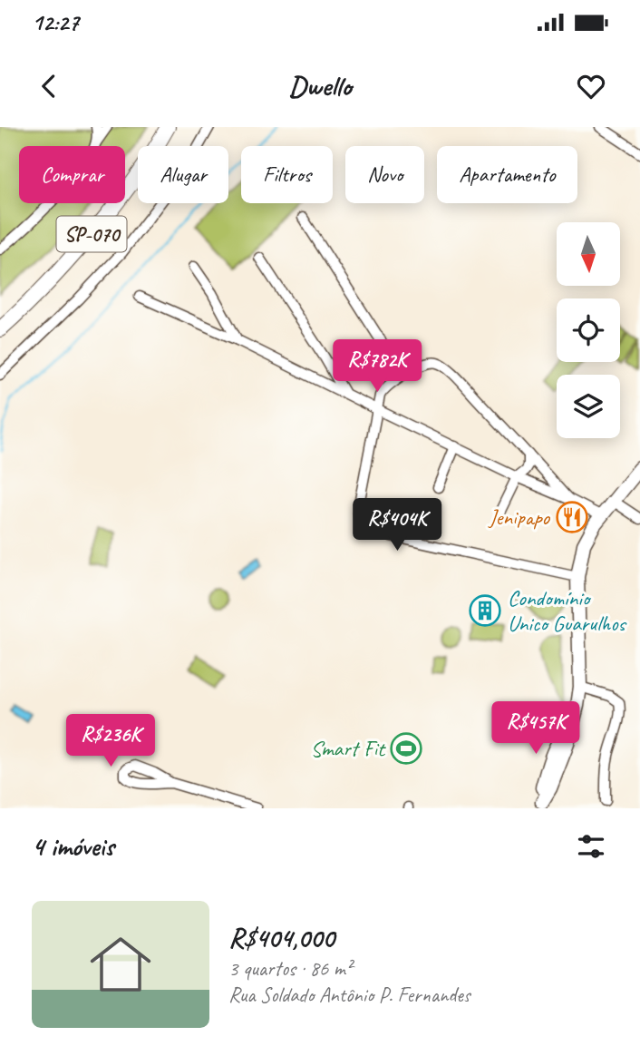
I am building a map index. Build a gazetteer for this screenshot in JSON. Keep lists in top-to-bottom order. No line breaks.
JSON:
{"streets":{"highway":["SP-070"]},"places":{"restaurant":["Jenipapo"],"building":["Condomínio Unico Guarulhos"],"sports":["Smart Fit"]},"north":"bottom","page":{"status":"12:27","header":"Dwello","chip":["Comprar","Alugar","Filtros","Novo","Apartamento"],"price":["R$782K","R$404K","R$457K","R$236K"],"heading":"4 imóveis","list":[{"name":"R$404,000","note":"3 quartos · 86 m² · Rua Soldado Antônio P. Fernandes"}]}}
